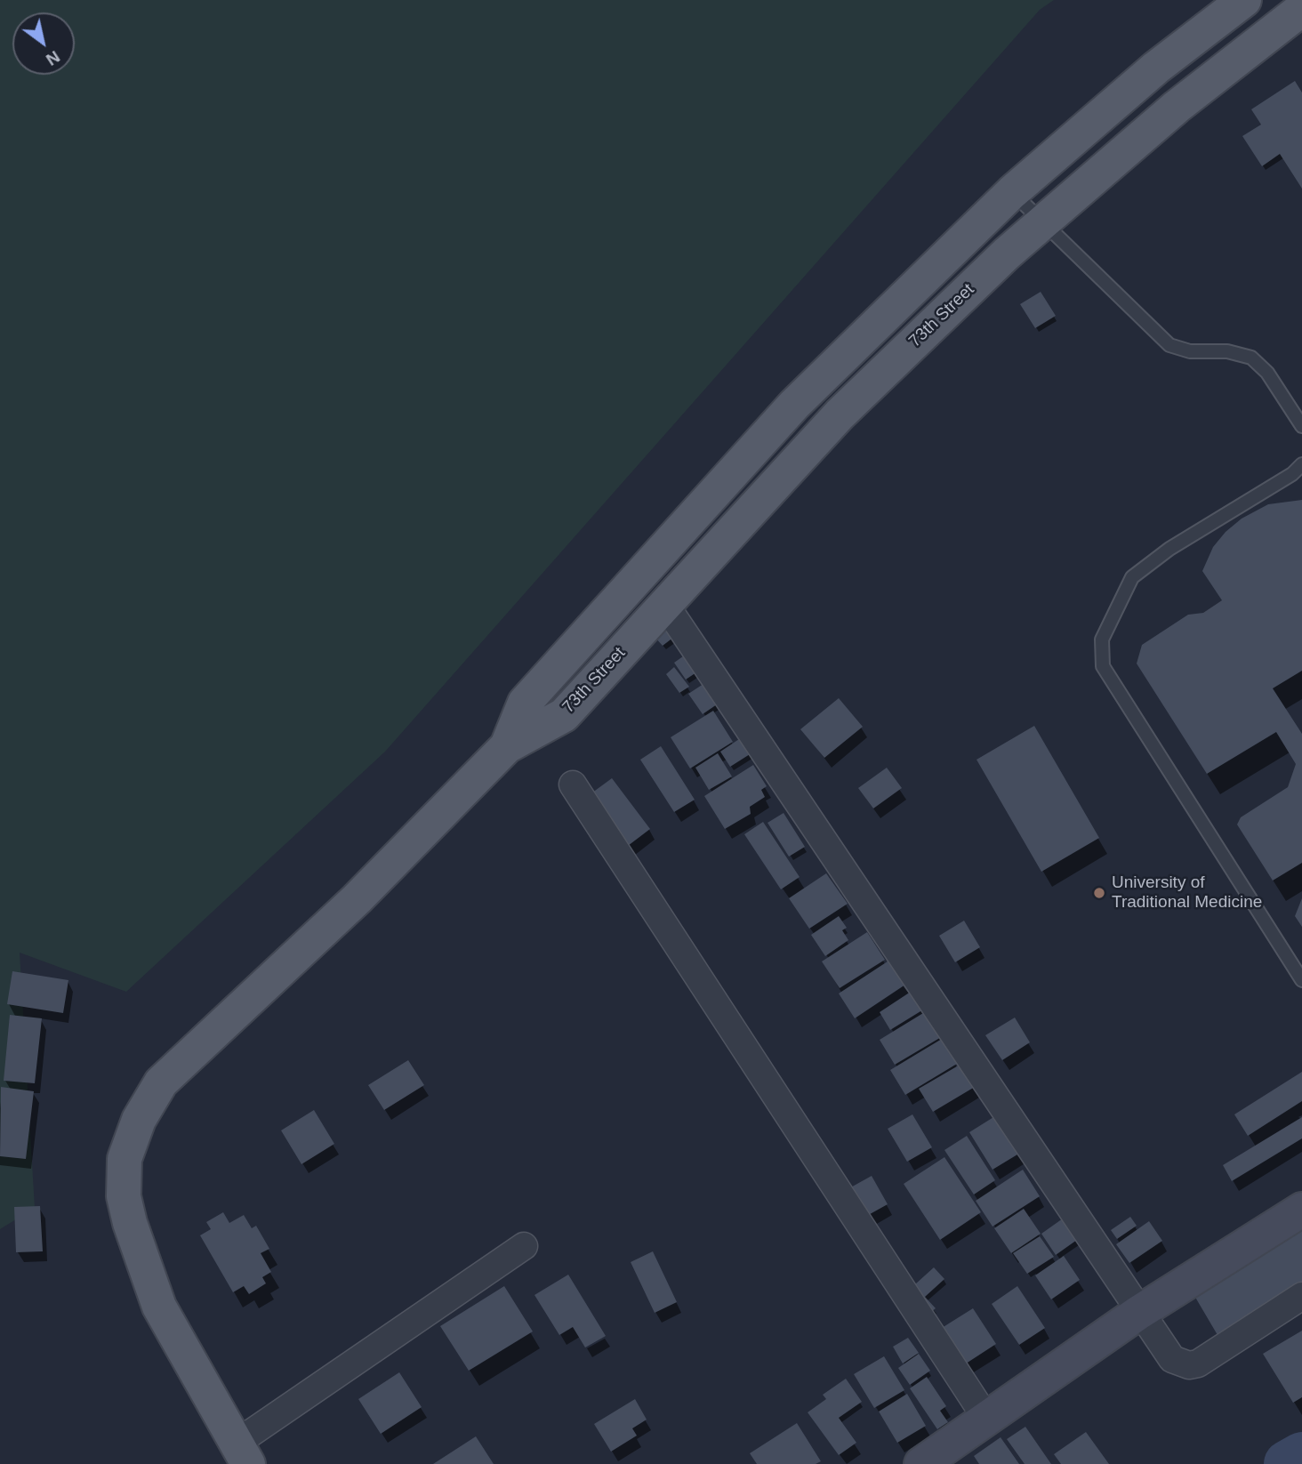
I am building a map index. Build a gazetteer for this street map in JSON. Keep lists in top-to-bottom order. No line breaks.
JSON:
{"streets":{"main road":["73th Street"]},"places":["University of Traditional Medicine"],"north":"bottom right"}
